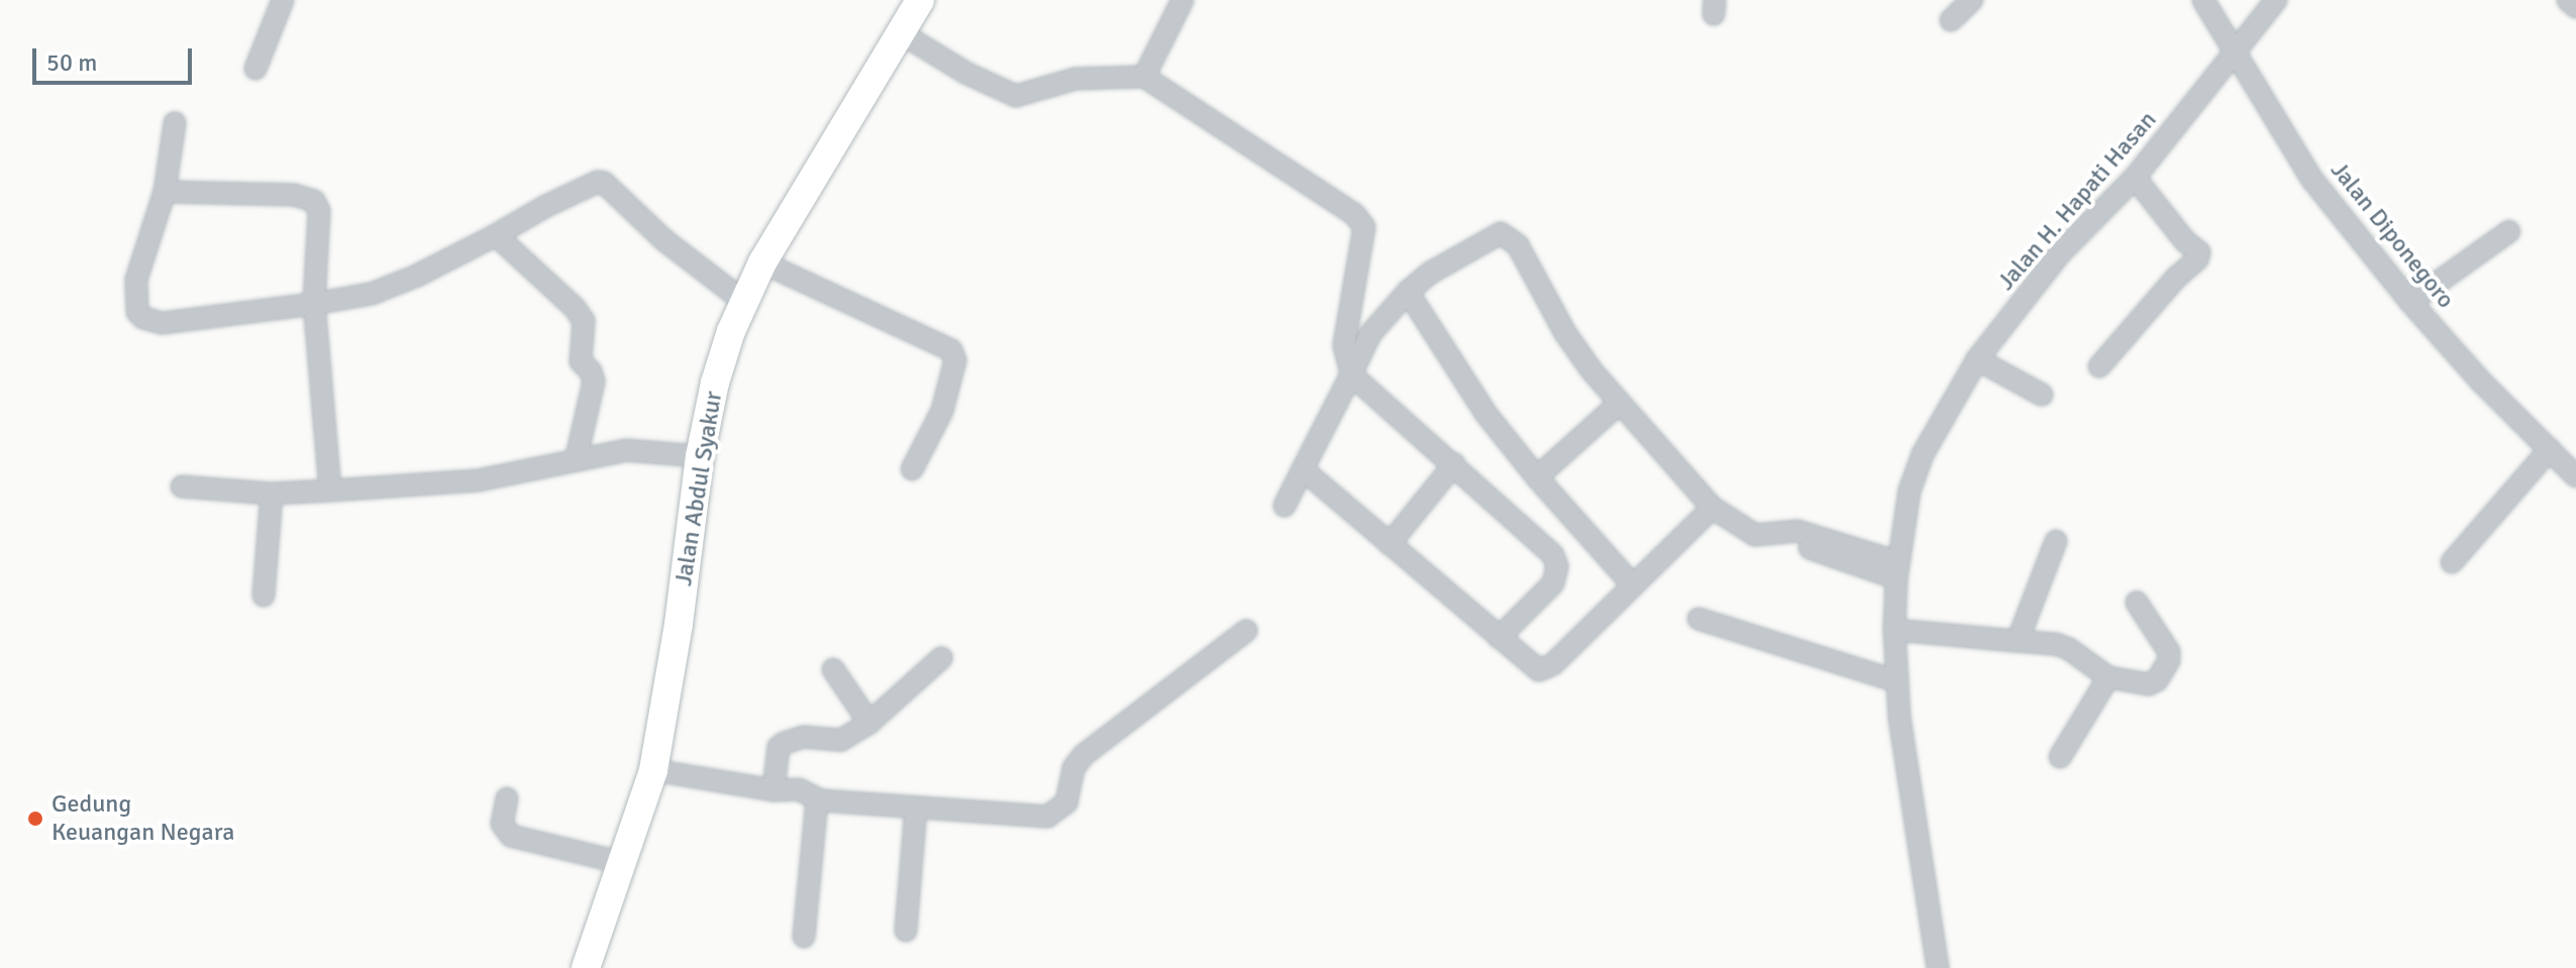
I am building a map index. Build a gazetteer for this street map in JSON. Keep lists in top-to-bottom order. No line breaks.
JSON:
{"streets":{"street":["Jalan H. Hapati Hasan","Jalan Diponegoro","Jalan Abdul Syakur"]},"crossings":[["Jalan H. Hapati Hasan","Jalan Diponegoro"]],"places":["Gedung Keuangan Negara"],"scale_bar":"50 m"}
